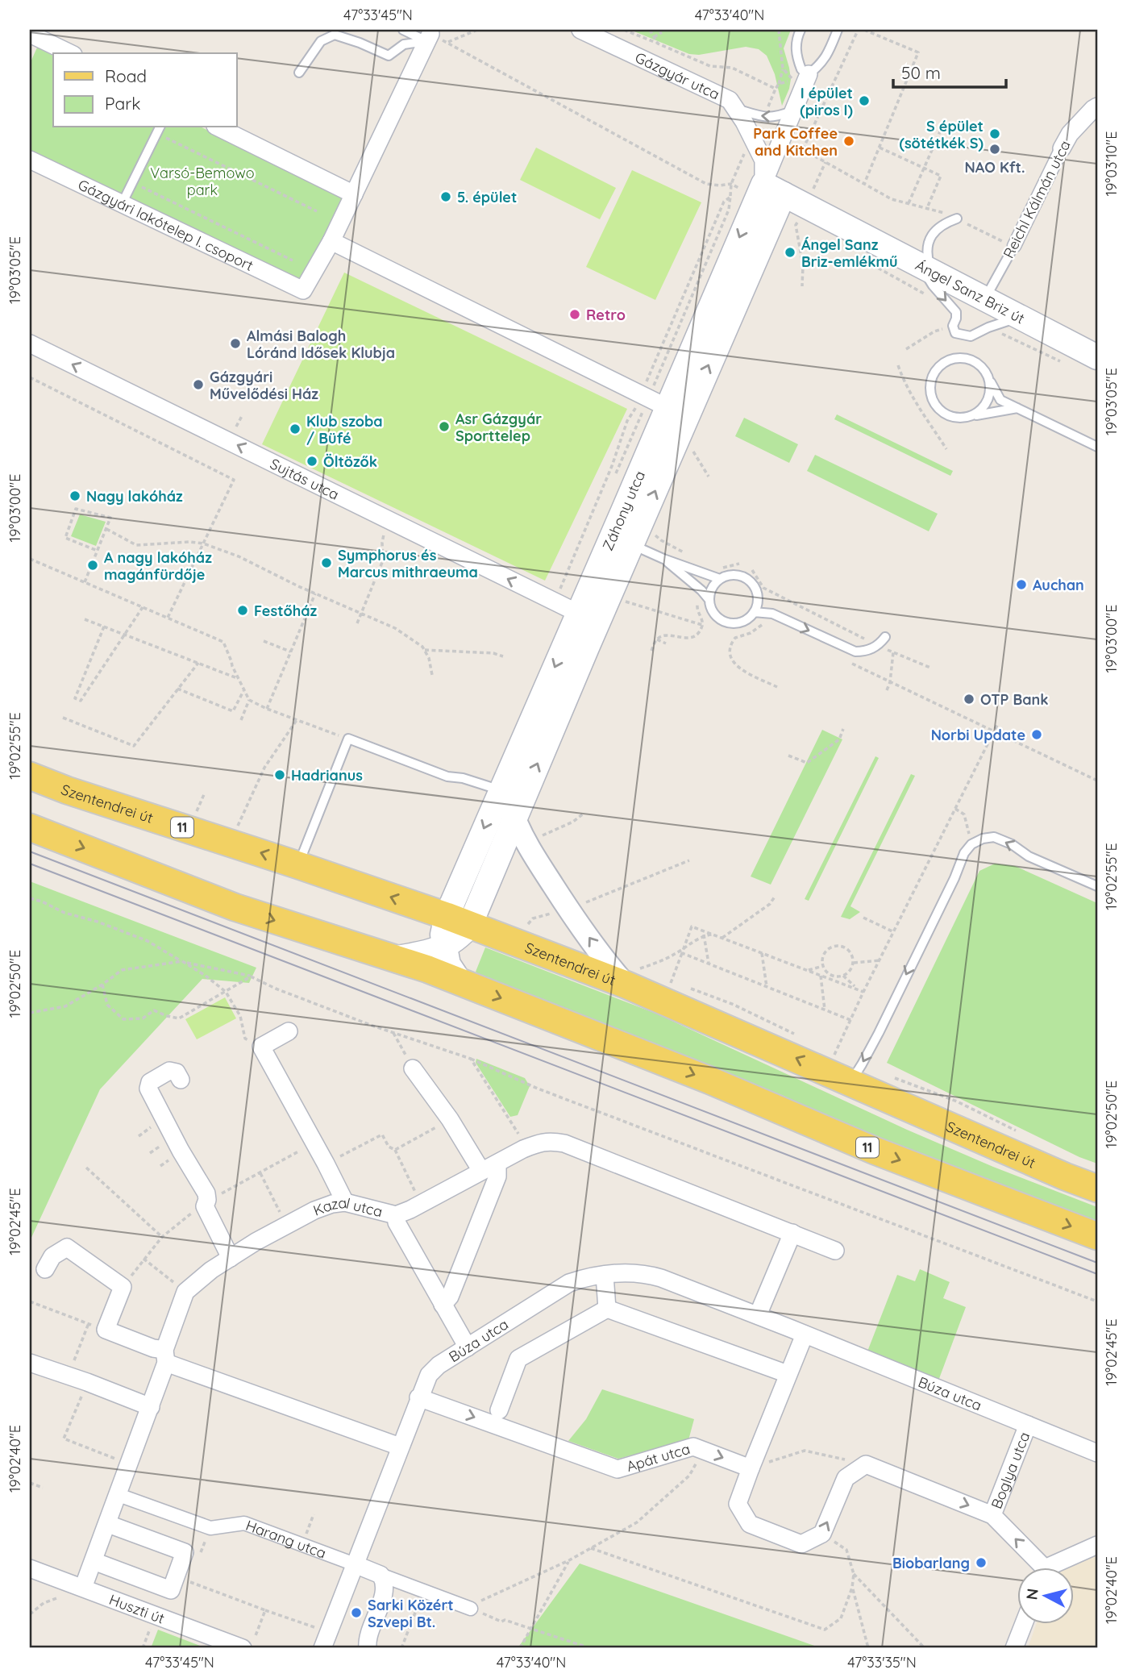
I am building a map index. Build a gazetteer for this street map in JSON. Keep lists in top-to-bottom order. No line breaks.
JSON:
{"streets":{"main road":["Ángel Sanz Briz út","Záhony utca","Szentendrei út","11"],"street":["Gázgyár utca","Reichl Kálmán utca","Gázgyári lakótelep I. csoport","Sujtás utca","Kazal utca","Búza utca","Apát utca","Boglya utca","Harang utca","Huszti út"]},"crossings":[["Gázgyár utca","Ángel Sanz Briz út"],["Gázgyár utca","Záhony utca"],["Reichl Kálmán utca","Ángel Sanz Briz út"],["Ángel Sanz Briz út","Záhony utca"],["Sujtás utca","Záhony utca"],["Záhony utca","Szentendrei út"],["Záhony utca","11"],["Kazal utca","Harang utca"],["Kazal utca","Huszti út"],["Búza utca","Apát utca"],["Búza utca","Boglya utca"],["Búza utca","Harang utca"]],"one_way":["Sujtás utca"],"parks":["Varsó-Bemowo park"],"places":["I épület (piros I)","S épület (sötétkék S)","Park Coffee and Kitchen","NAO Kft.","5. épület","Ángel Sanz Briz-emlékmű","Retro","Almási Balogh Lóránd Idősek Klubja","Gázgyári Művelődési Ház","Asr Gázgyár Sporttelep","Klub szoba / Büfé","Öltözők","Nagy lakóház","Symphorus és Marcus mithraeuma","A nagy lakóház magánfürdője","Auchan","Festőház","OTP Bank","Norbi Update","Hadrianus","Biobarlang","Sarki Közért Szvepi Bt."],"legend":["Road","Park"],"scale_bar":"50 m","north":"left","coordinates":["47°33'45\"N","47°33'40\"N","19°03'10\"E","19°03'05\"E","19°03'00\"E","19°02'55\"E","19°02'50\"E","19°02'45\"E","19°02'40\"E","47°33'35\"N"]}
